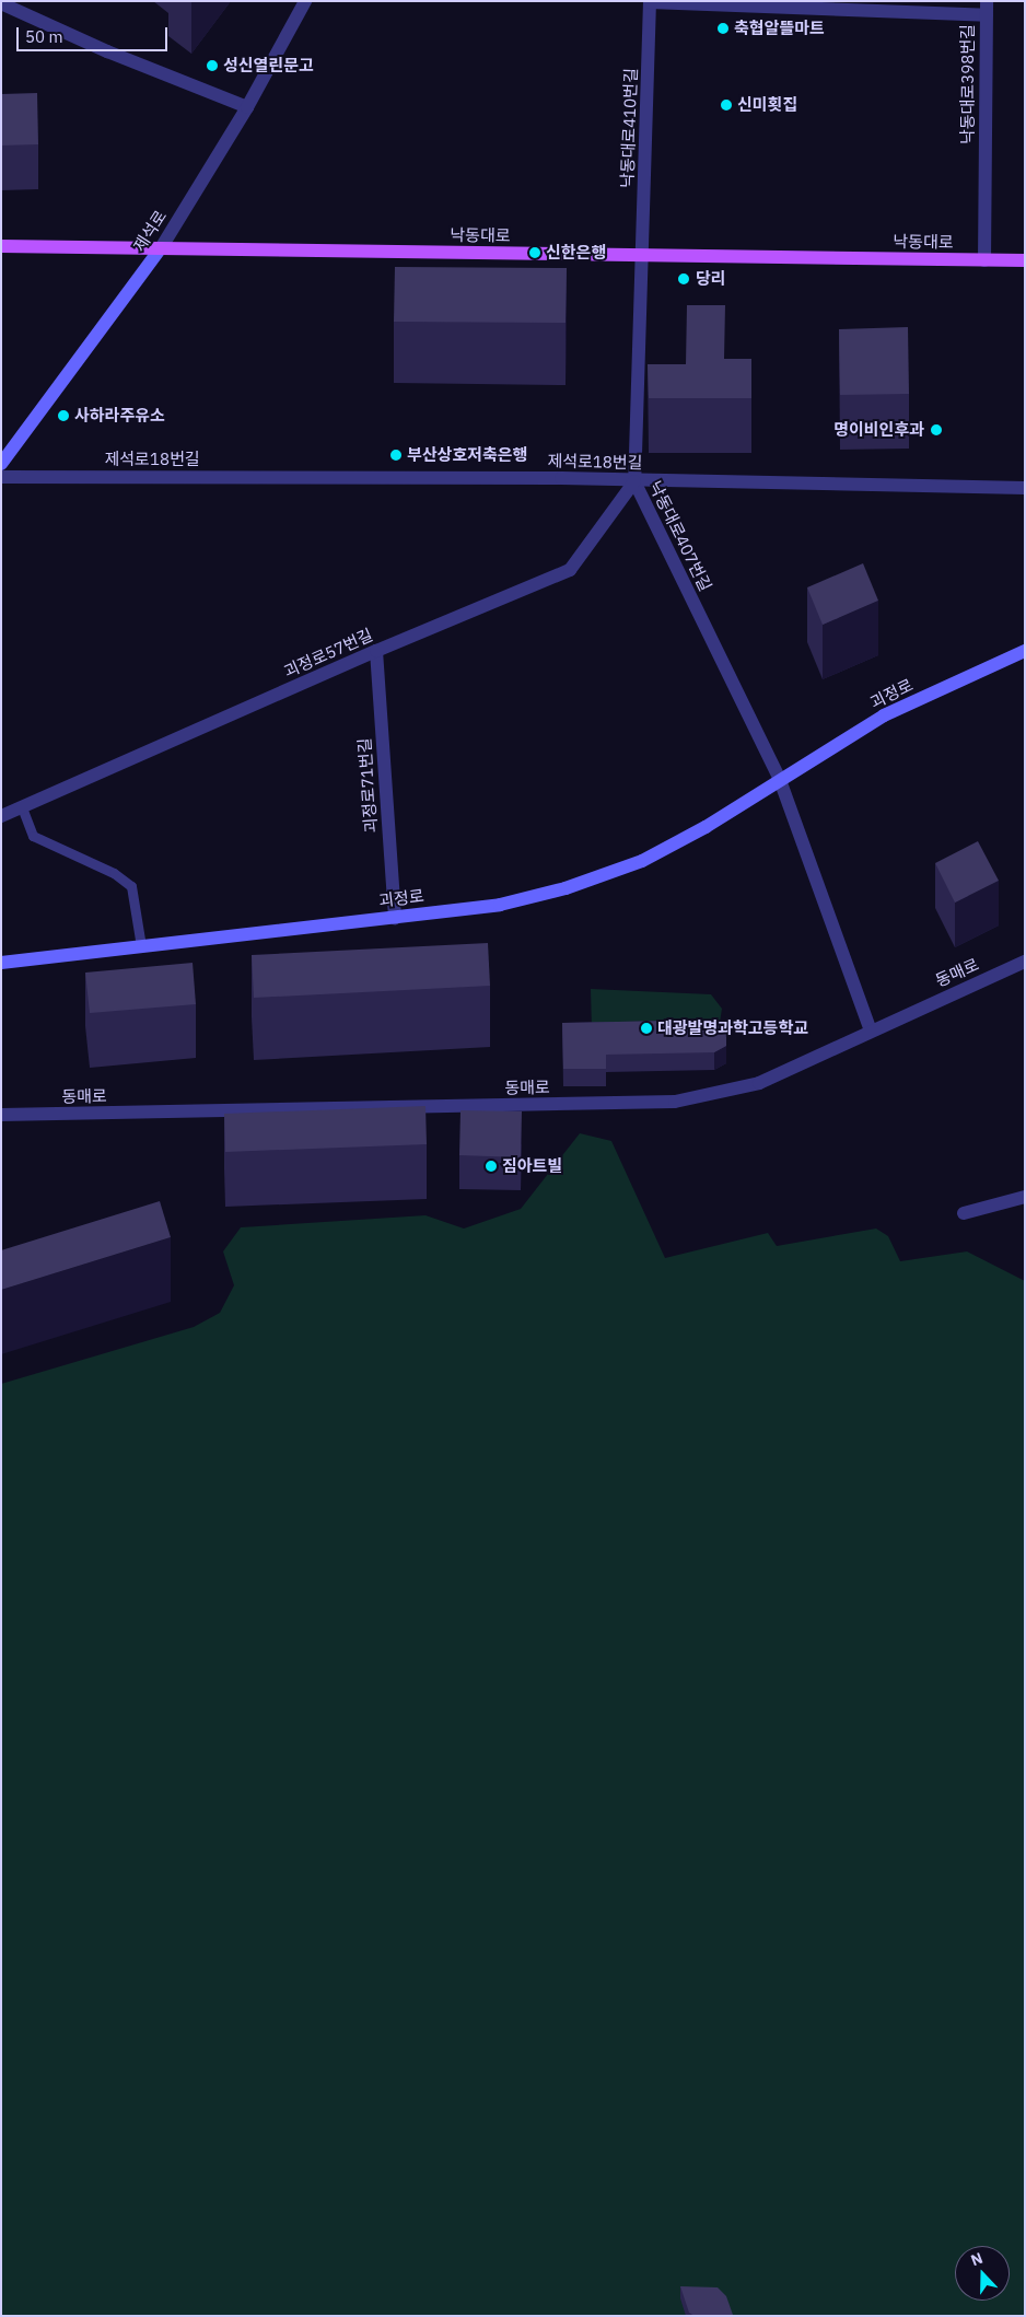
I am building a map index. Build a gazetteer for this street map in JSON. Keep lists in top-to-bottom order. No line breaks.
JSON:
{"streets":{"main road":["제석로","낙동대로","괴정로"],"street":["낙동대로398번길","낙동대로410번길","제석로18번길","낙동대로407번길","괴정로57번길","괴정로71번길","동매로"]},"crossings":[["낙동대로398번길","낙동대로410번길"],["낙동대로398번길","낙동대로"],["낙동대로410번길","낙동대로"],["낙동대로410번길","낙동대로407번길"],["제석로","낙동대로"],["낙동대로","낙동대로407번길"],["제석로18번길","낙동대로407번길"],["제석로18번길","괴정로57번길"],["낙동대로407번길","괴정로57번길"],["낙동대로407번길","괴정로"],["괴정로57번길","괴정로71번길"],["괴정로","괴정로71번길"]],"places":["축협알뜰마트","성신열린문고","신미횟집","신한은행","당리","사하라주유소","명이비인후과","부산상호저축은행","대광발명과학고등학교","짐아트빌"],"scale_bar":"50 m","north":"top"}
